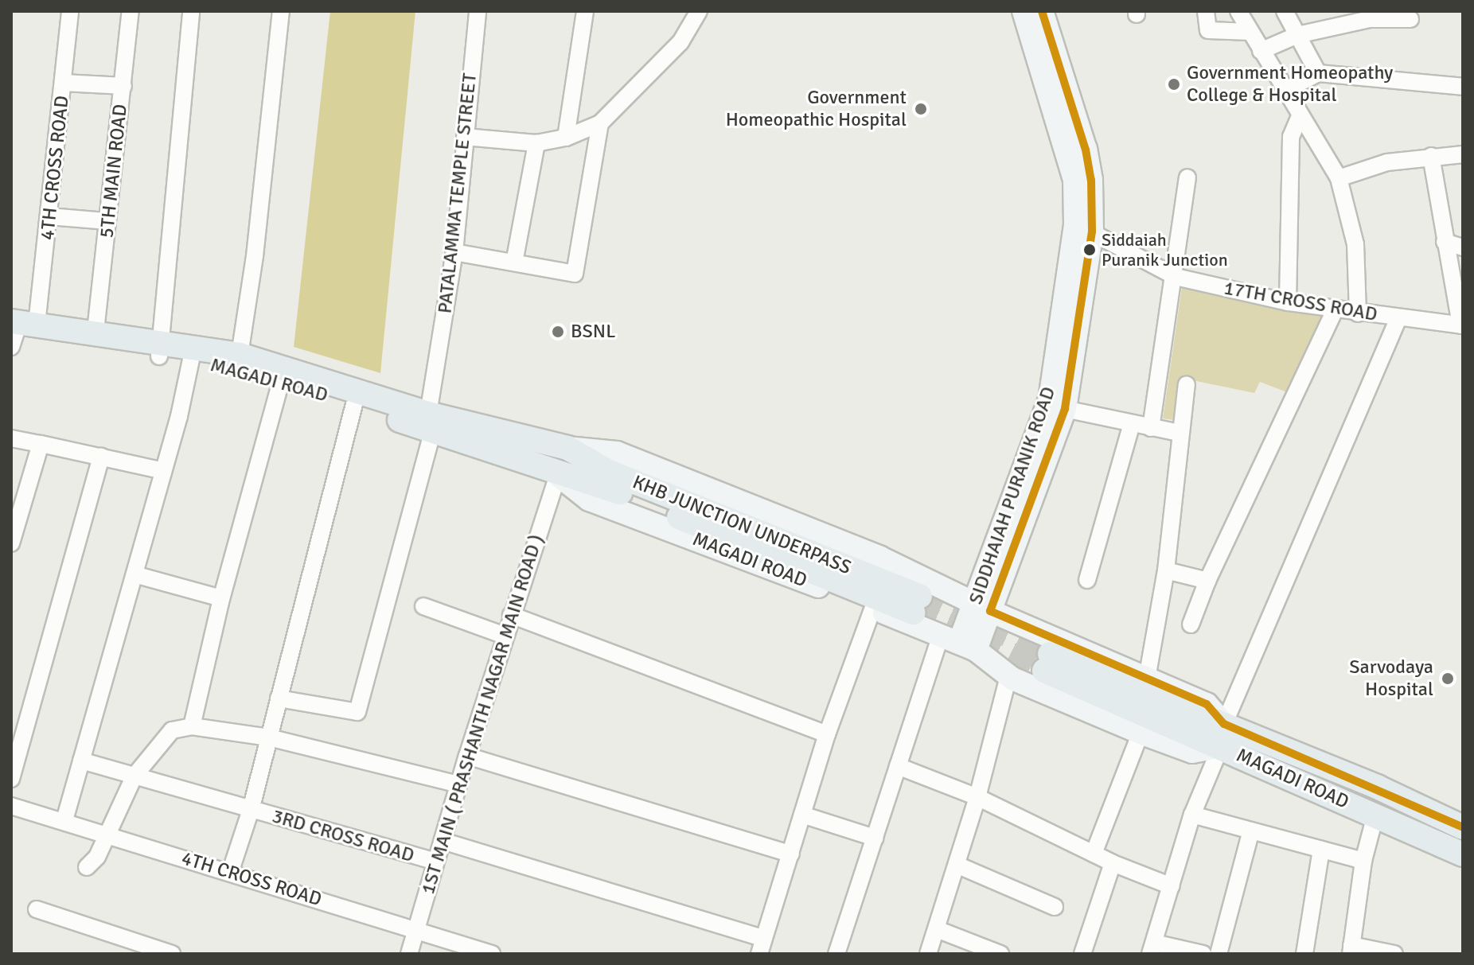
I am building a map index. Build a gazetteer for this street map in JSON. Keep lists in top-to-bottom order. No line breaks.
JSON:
{"streets":{"main road":["MAGADI ROAD","KHB JUNCTION UNDERPASS"],"street":["4TH CROSS ROAD","5TH MAIN ROAD","PATALAMMA TEMPLE STREET","17TH CROSS ROAD","SIDDHAIAH PURANIK ROAD","1ST MAIN ( PRASHANTH NAGAR MAIN ROAD )","3RD CROSS ROAD"]},"crossings":[["4TH CROSS ROAD","MAGADI ROAD"],["4TH CROSS ROAD","1ST MAIN ( PRASHANTH NAGAR MAIN ROAD )"],["5TH MAIN ROAD","MAGADI ROAD"],["PATALAMMA TEMPLE STREET","MAGADI ROAD"],["17TH CROSS ROAD","SIDDHAIAH PURANIK ROAD"],["MAGADI ROAD","SIDDHAIAH PURANIK ROAD"],["MAGADI ROAD","KHB JUNCTION UNDERPASS"],["MAGADI ROAD","1ST MAIN ( PRASHANTH NAGAR MAIN ROAD )"],["KHB JUNCTION UNDERPASS","1ST MAIN ( PRASHANTH NAGAR MAIN ROAD )"],["1ST MAIN ( PRASHANTH NAGAR MAIN ROAD )","3RD CROSS ROAD"]],"places":["Government Homeopathy College & Hospital","Government Homeopathic Hospital","Siddaiah Puranik Junction","BSNL","Sarvodaya Hospital"]}
